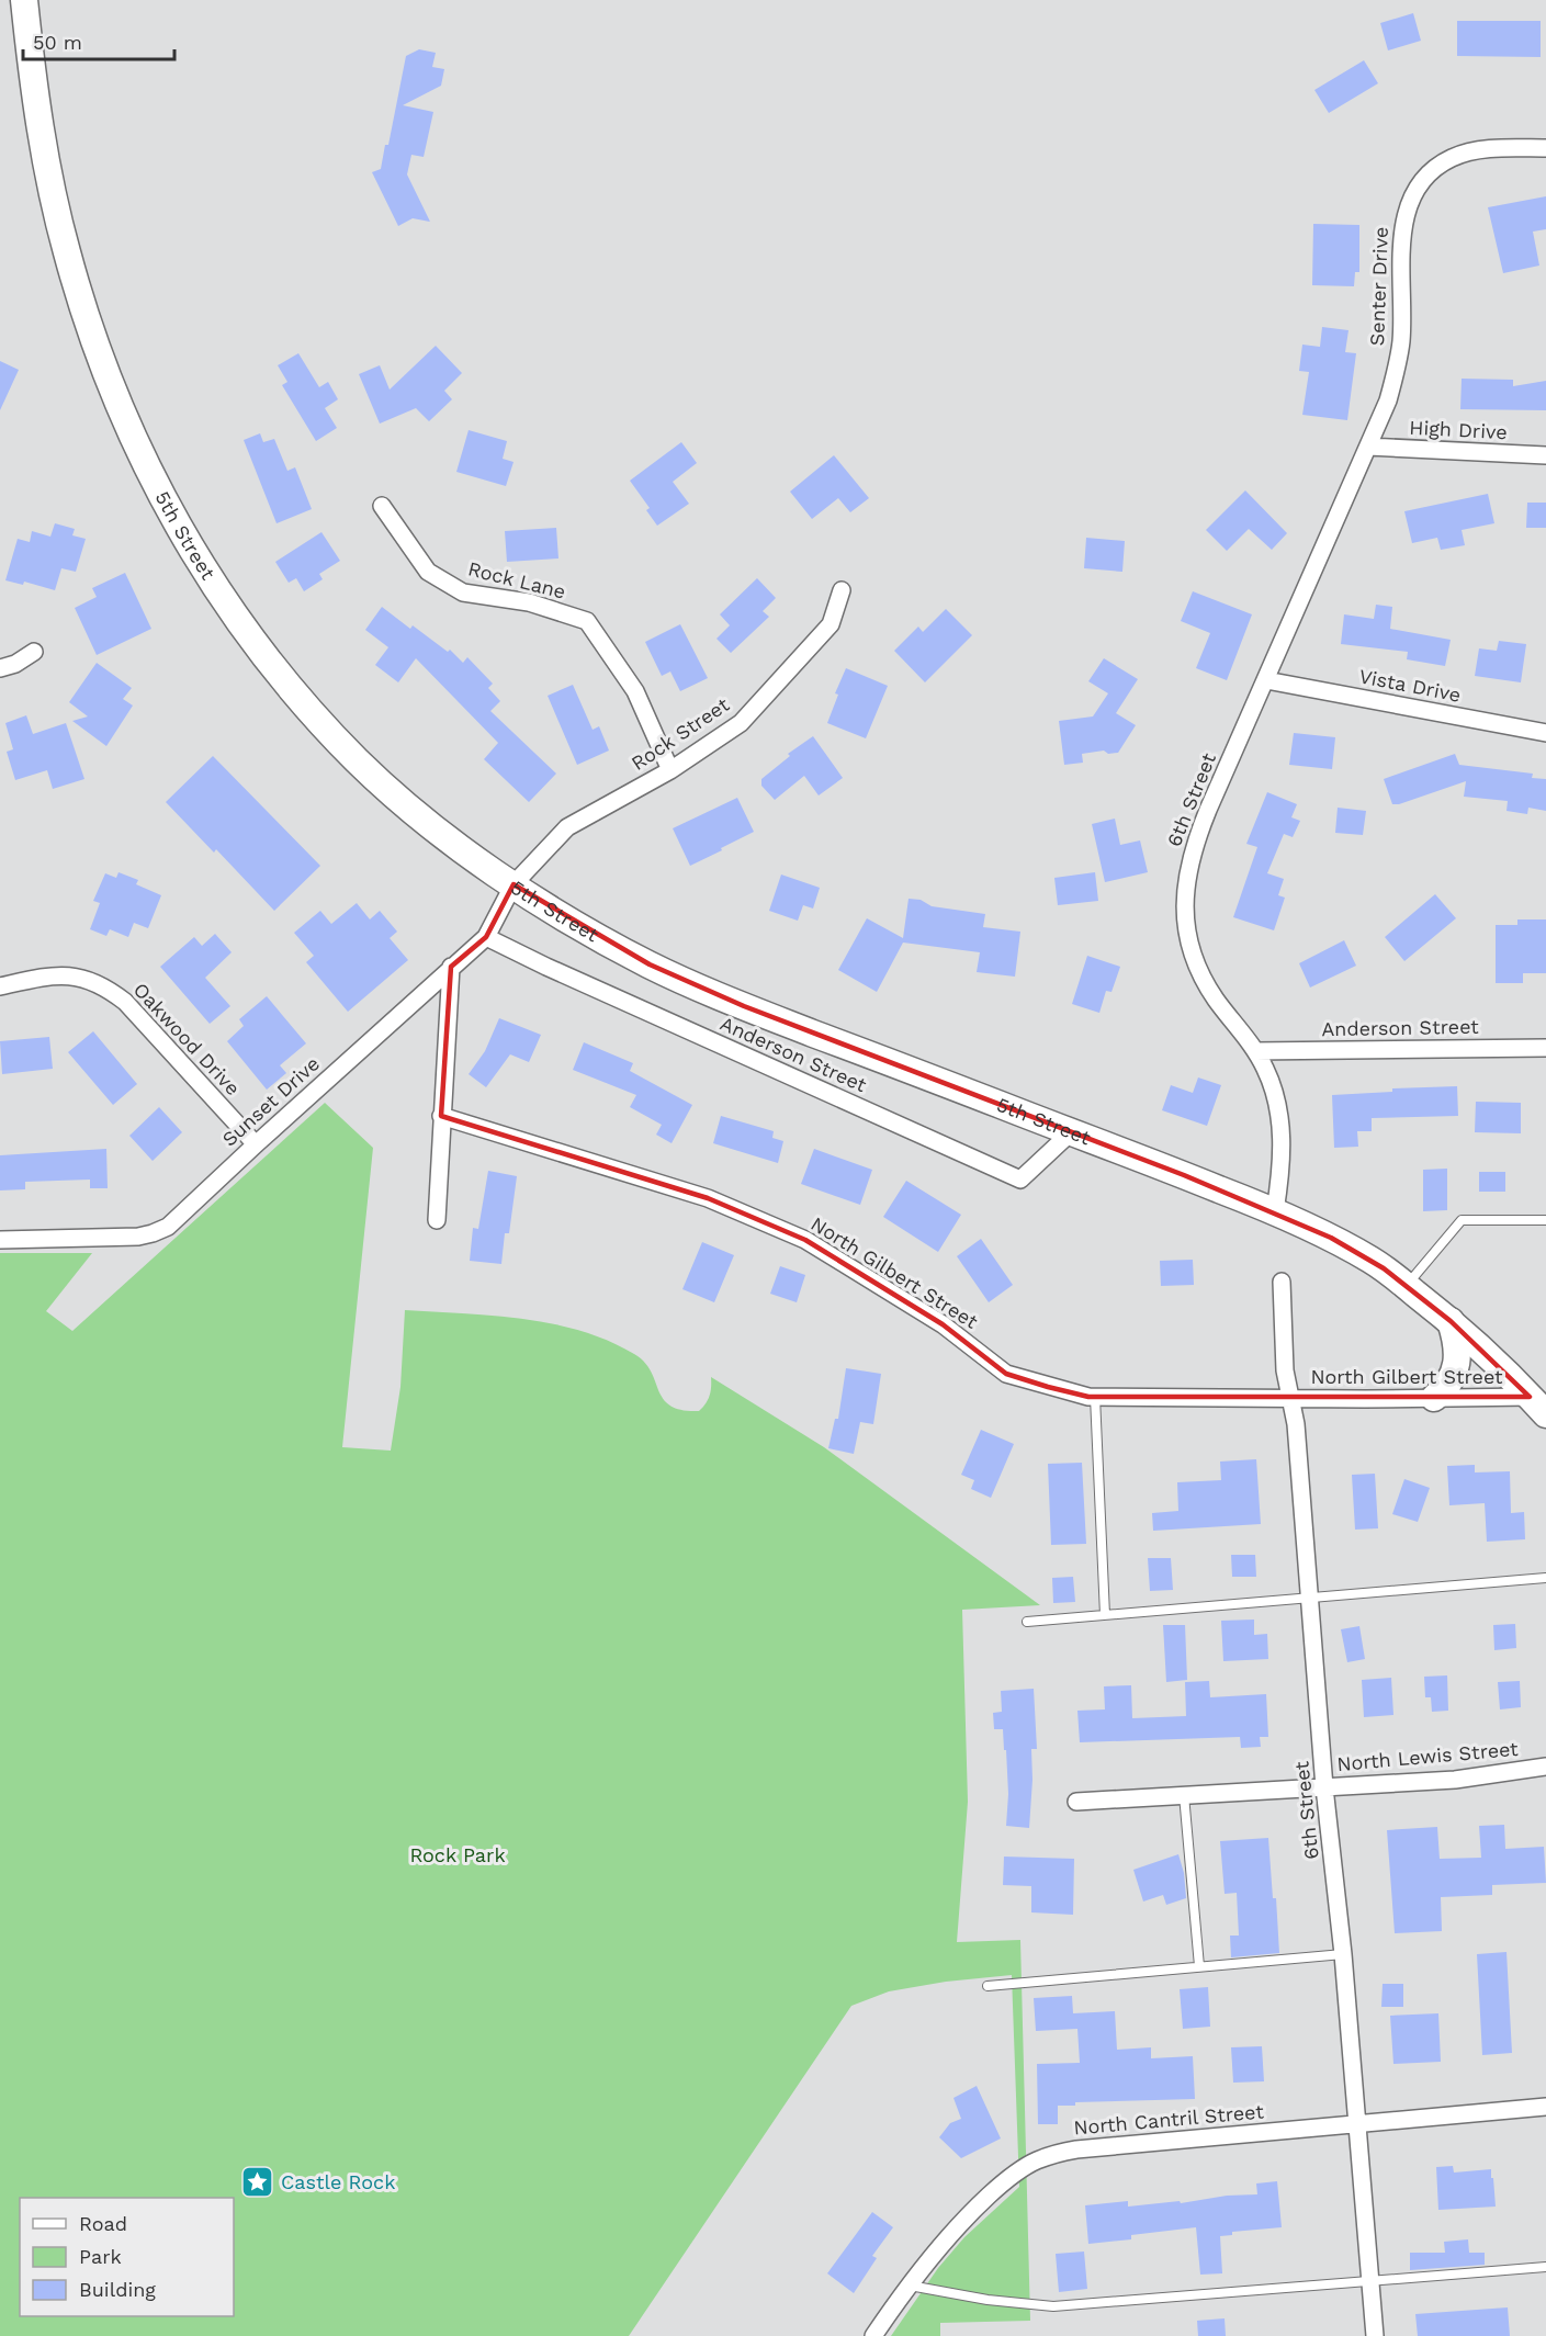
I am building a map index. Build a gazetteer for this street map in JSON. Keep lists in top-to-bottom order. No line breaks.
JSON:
{"streets":{"main road":["5th Street"],"street":["Senter Drive","High Drive","Rock Lane","Vista Drive","Rock Street","6th Street","Anderson Street","Oakwood Drive","Sunset Drive","North Gilbert Street","North Lewis Street","North Cantril Street"]},"crossings":[["Senter Drive","High Drive"],["Senter Drive","6th Street"],["High Drive","6th Street"],["5th Street","Rock Street"],["5th Street","6th Street"],["5th Street","Anderson Street"],["5th Street","Sunset Drive"],["5th Street","North Gilbert Street"],["Rock Lane","Rock Street"],["Vista Drive","6th Street"],["Rock Street","Sunset Drive"],["6th Street","Anderson Street"],["6th Street","North Gilbert Street"],["6th Street","North Lewis Street"],["6th Street","North Cantril Street"],["Anderson Street","Sunset Drive"],["Oakwood Drive","Sunset Drive"]],"parks":["Rock Park"],"places":{"place":["Castle Rock"]},"legend":["Road","Park","Building"],"scale_bar":"50 m"}
